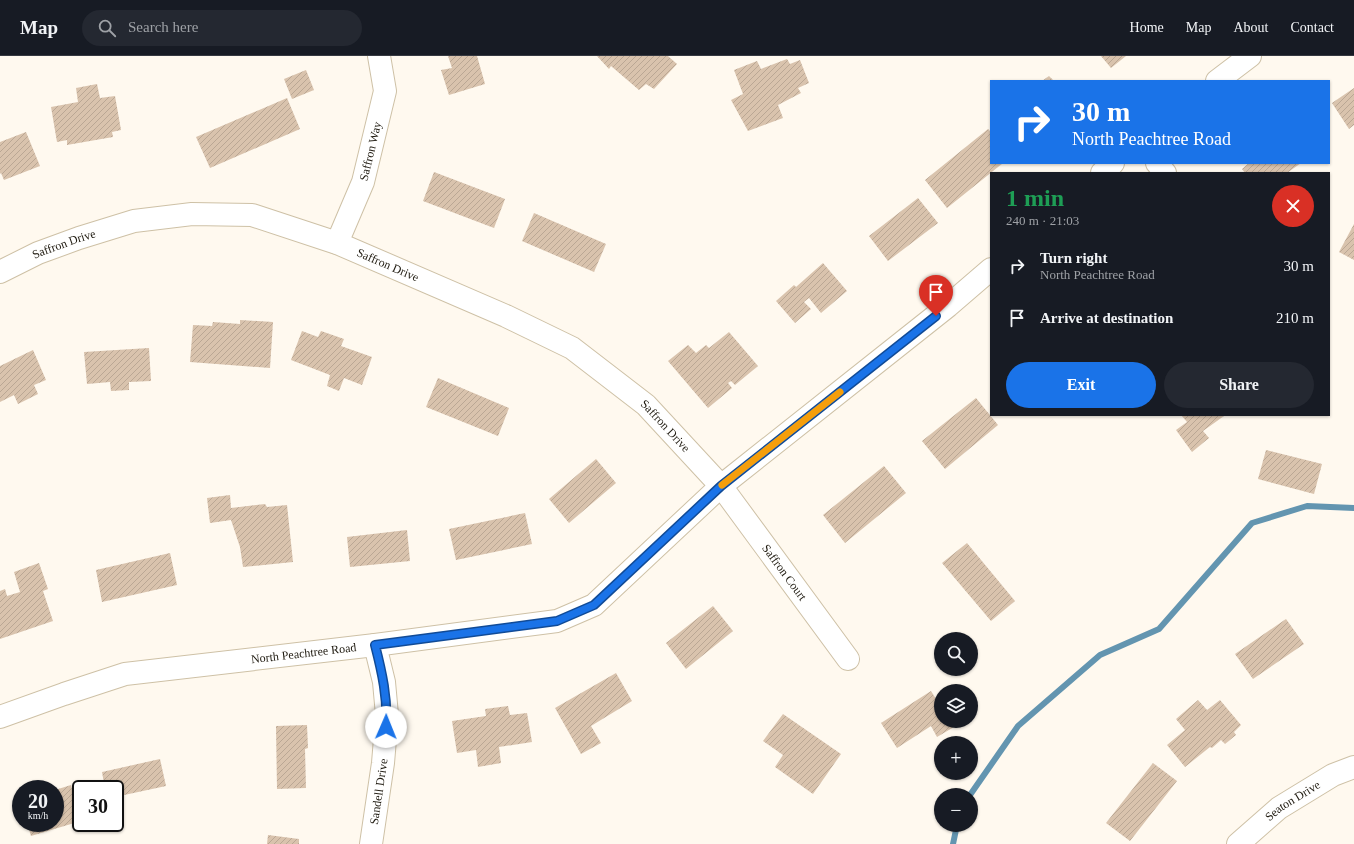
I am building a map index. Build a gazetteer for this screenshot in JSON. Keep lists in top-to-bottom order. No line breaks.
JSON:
{"streets":{"street":["Saffron Way","Saffron Drive","Saffron Court","North Peachtree Road","Sandell Drive","Seaton Drive"]},"crossings":[["Saffron Way","Saffron Drive"],["Saffron Drive","Saffron Court"],["Saffron Drive","North Peachtree Road"],["Saffron Court","North Peachtree Road"],["North Peachtree Road","Sandell Drive"]],"page":{"header":"Map","search":"Search here","nav":["Home","Map","About","Contact"],"turn":["30 m","North Peachtree Road"],"heading":["1 min","240 m · 21:03"],"list":[{"name":"Turn right","note":"North Peachtree Road","value":"30 m"},{"name":"Arrive at destination","value":"210 m"}],"buttons":["Exit","Share"],"map_buttons":["+","−"],"speed":"20 km/h","limit":"30"}}
